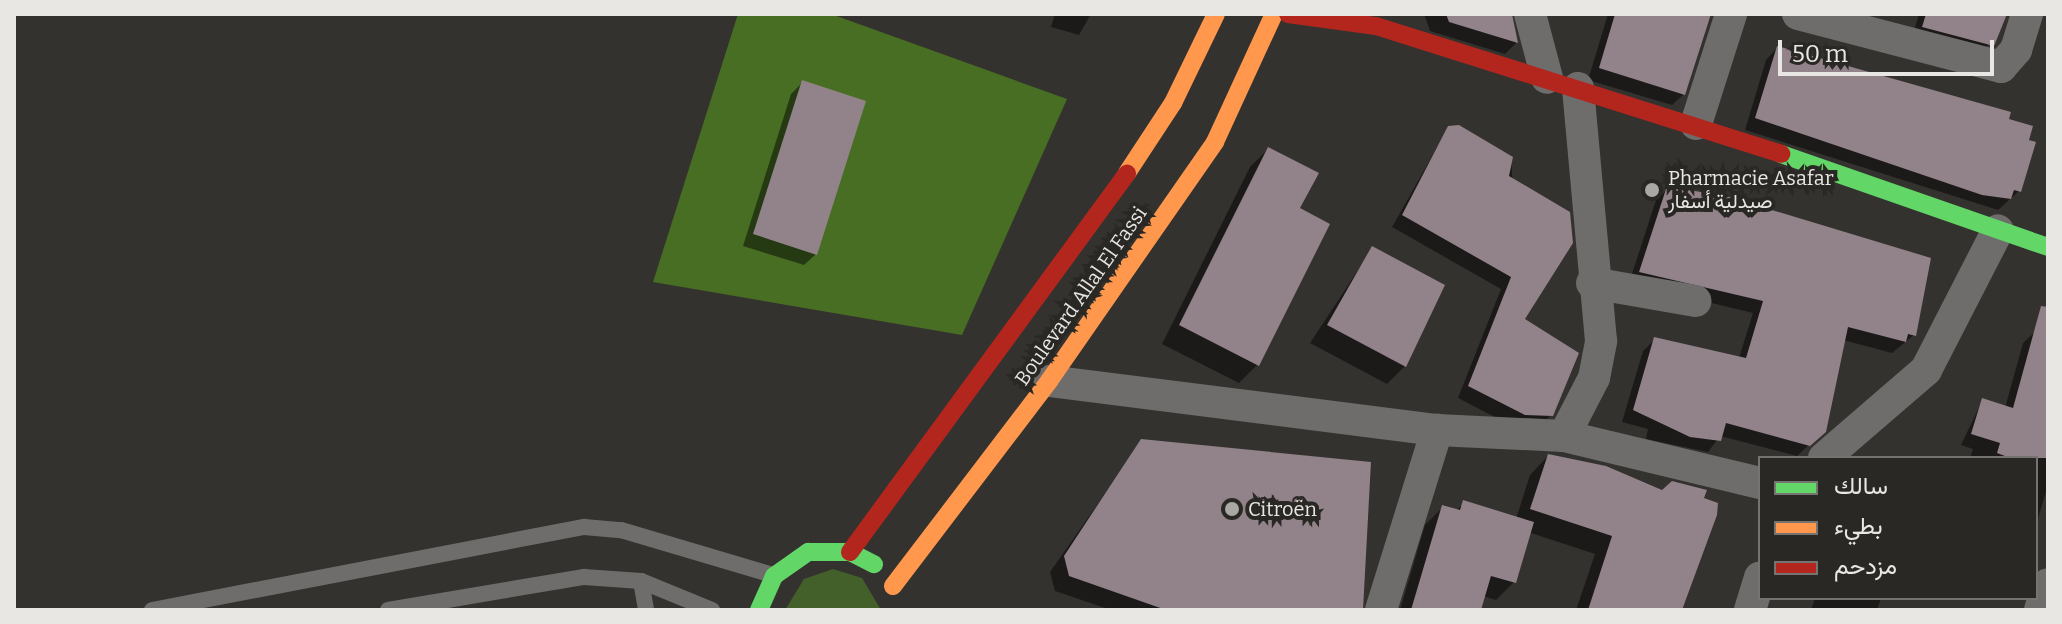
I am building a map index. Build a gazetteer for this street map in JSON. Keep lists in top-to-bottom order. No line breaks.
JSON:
{"streets":{"main road":["Boulevard Allal El Fassi"]},"places":["Pharmacie Asafar صيدلية أسفار","Citroën"],"legend":["سالك","بطيء","مزدحم"],"scale_bar":"50 m"}
